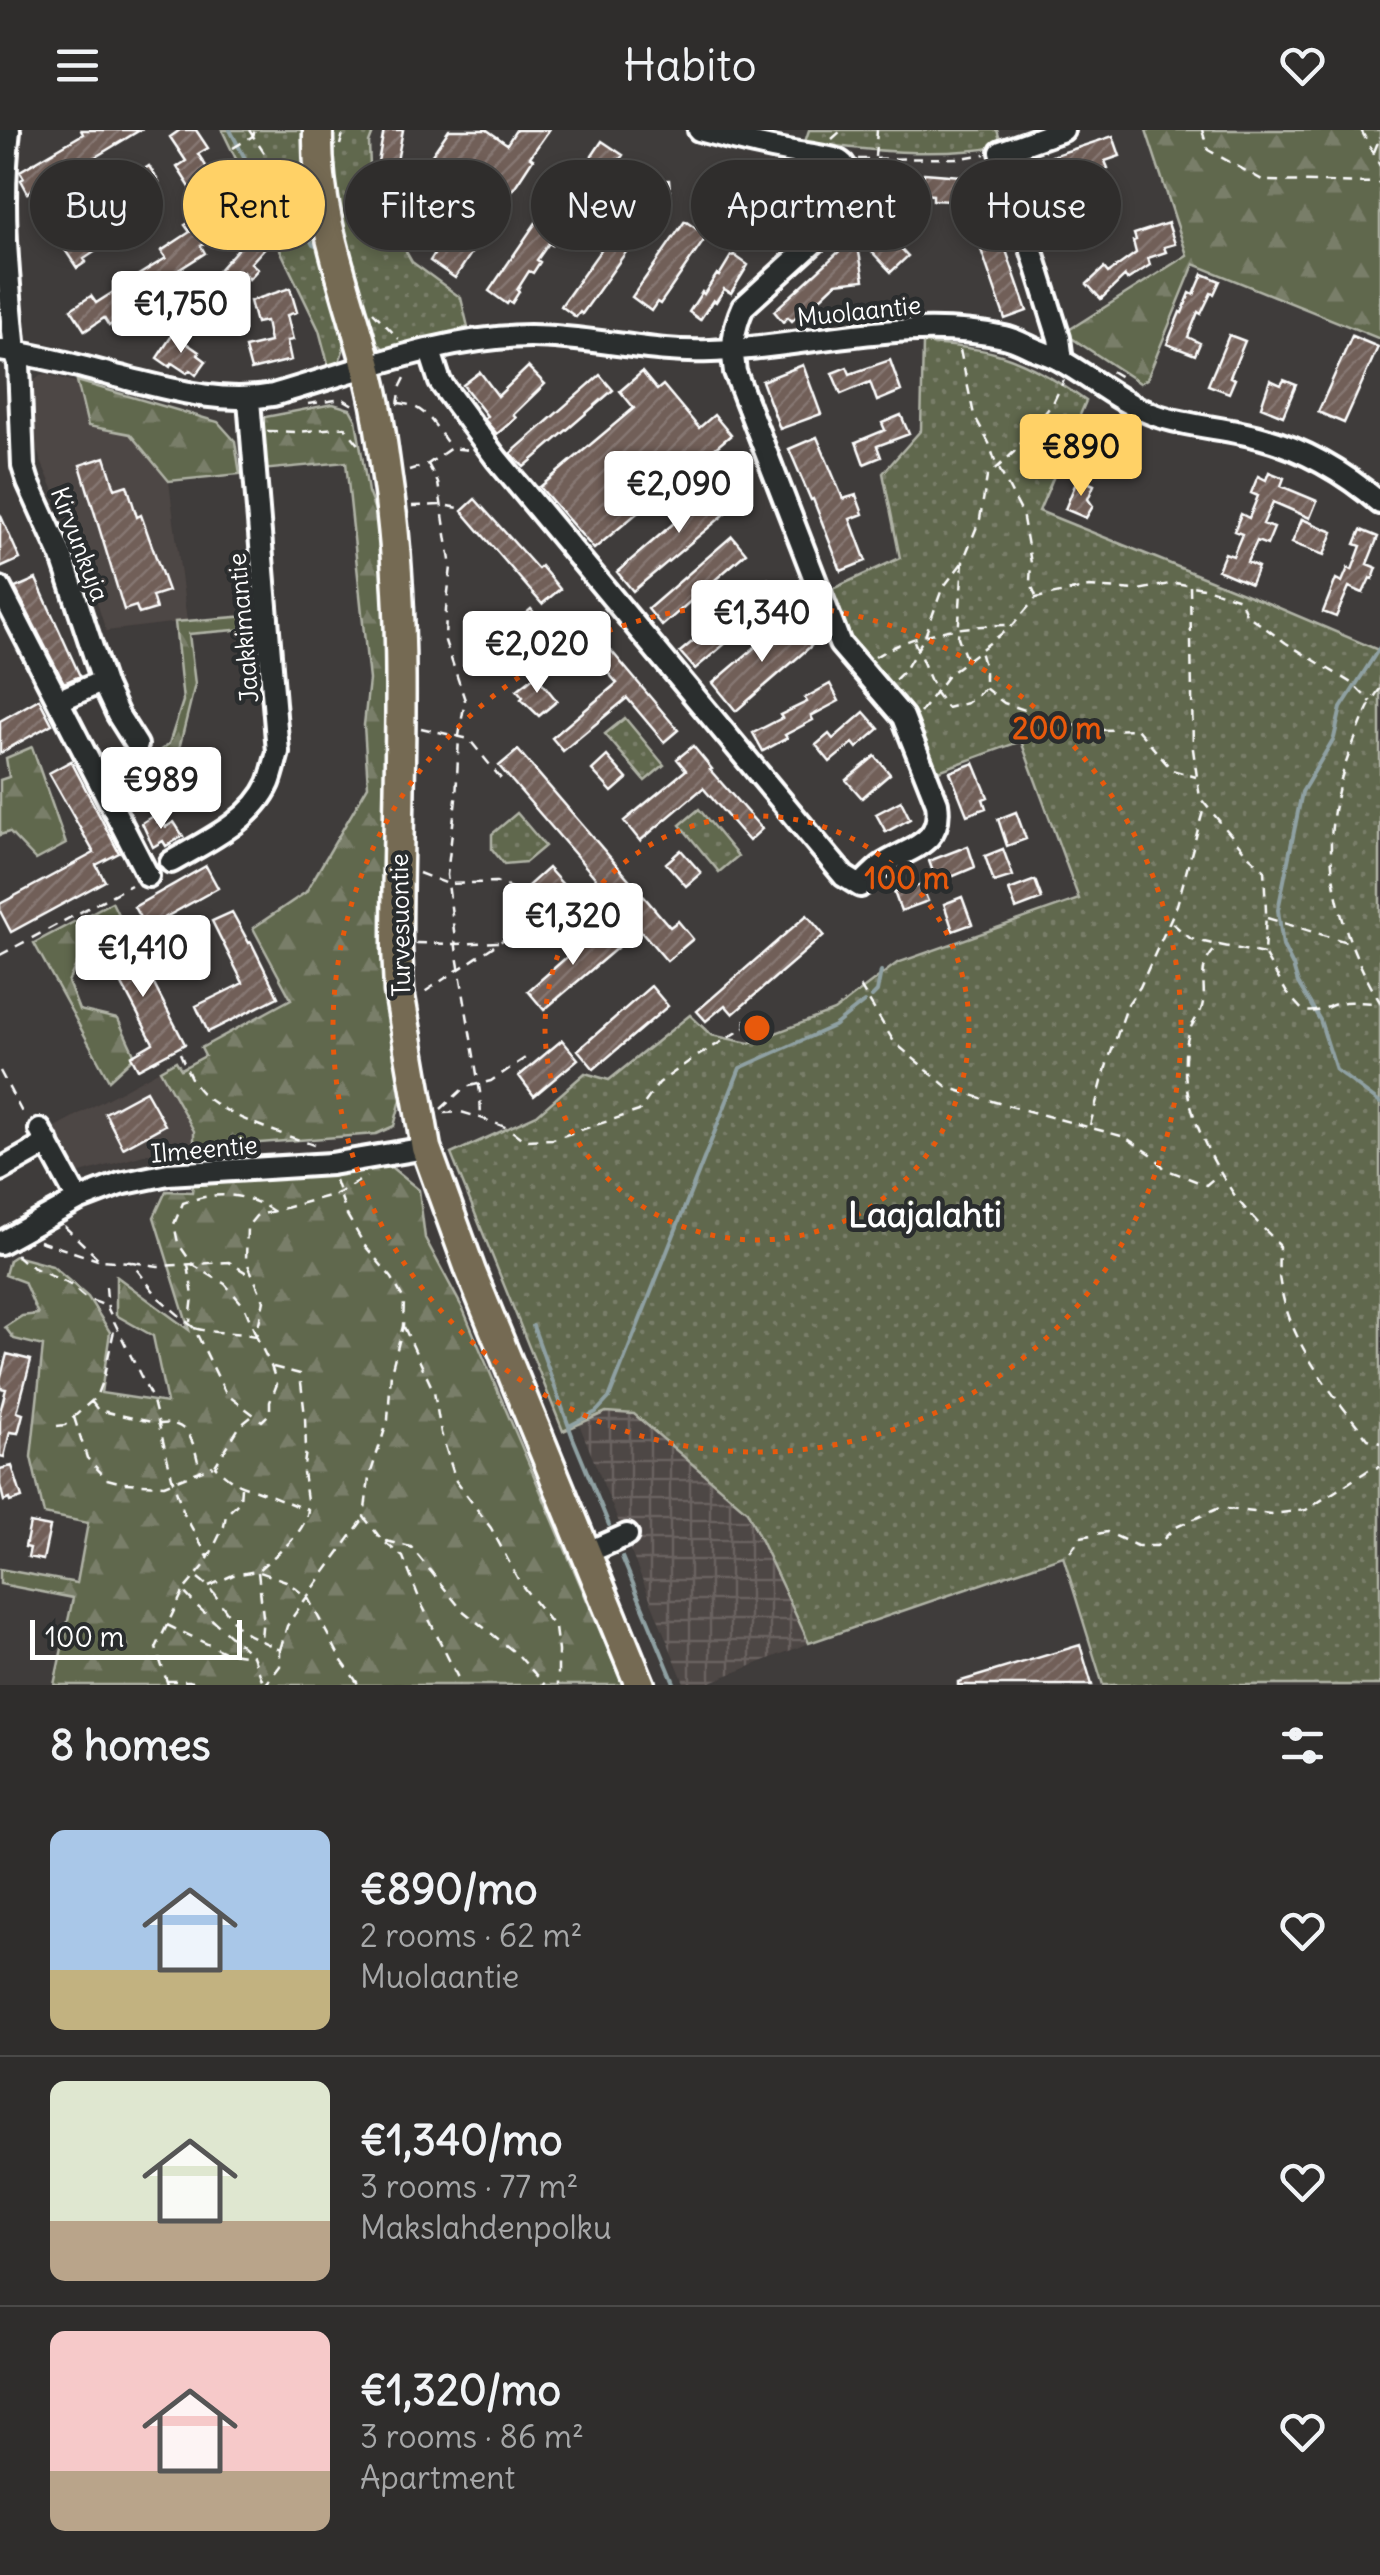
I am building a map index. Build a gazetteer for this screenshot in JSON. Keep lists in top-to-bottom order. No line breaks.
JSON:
{"streets":{"main road":["Turvesuontie"],"street":["Muolaantie","Kirvunkuja","Jaakkimantie","Ilmeentie"]},"crossings":[["Muolaantie","Kirvunkuja"],["Muolaantie","Jaakkimantie"],["Muolaantie","Turvesuontie"],["Turvesuontie","Ilmeentie"]],"districts":["Laajalahti"],"scale_bar":"100 m","page":{"header":"Habito","chip":["Buy","Rent","Filters","New","Apartment","House"],"price":["€1,750","€890","€2,090","€1,340","€2,020","€989","€1,320","€1,410"],"scale":"100 m","heading":"8 homes","list":[{"name":"€890/mo","note":"2 rooms · 62 m² · Muolaantie"},{"name":"€1,340/mo","note":"3 rooms · 77 m² · Makslahdenpolku"},{"name":"€1,320/mo","note":"3 rooms · 86 m² · Apartment"}]},"rings":["200 m","100 m"]}
